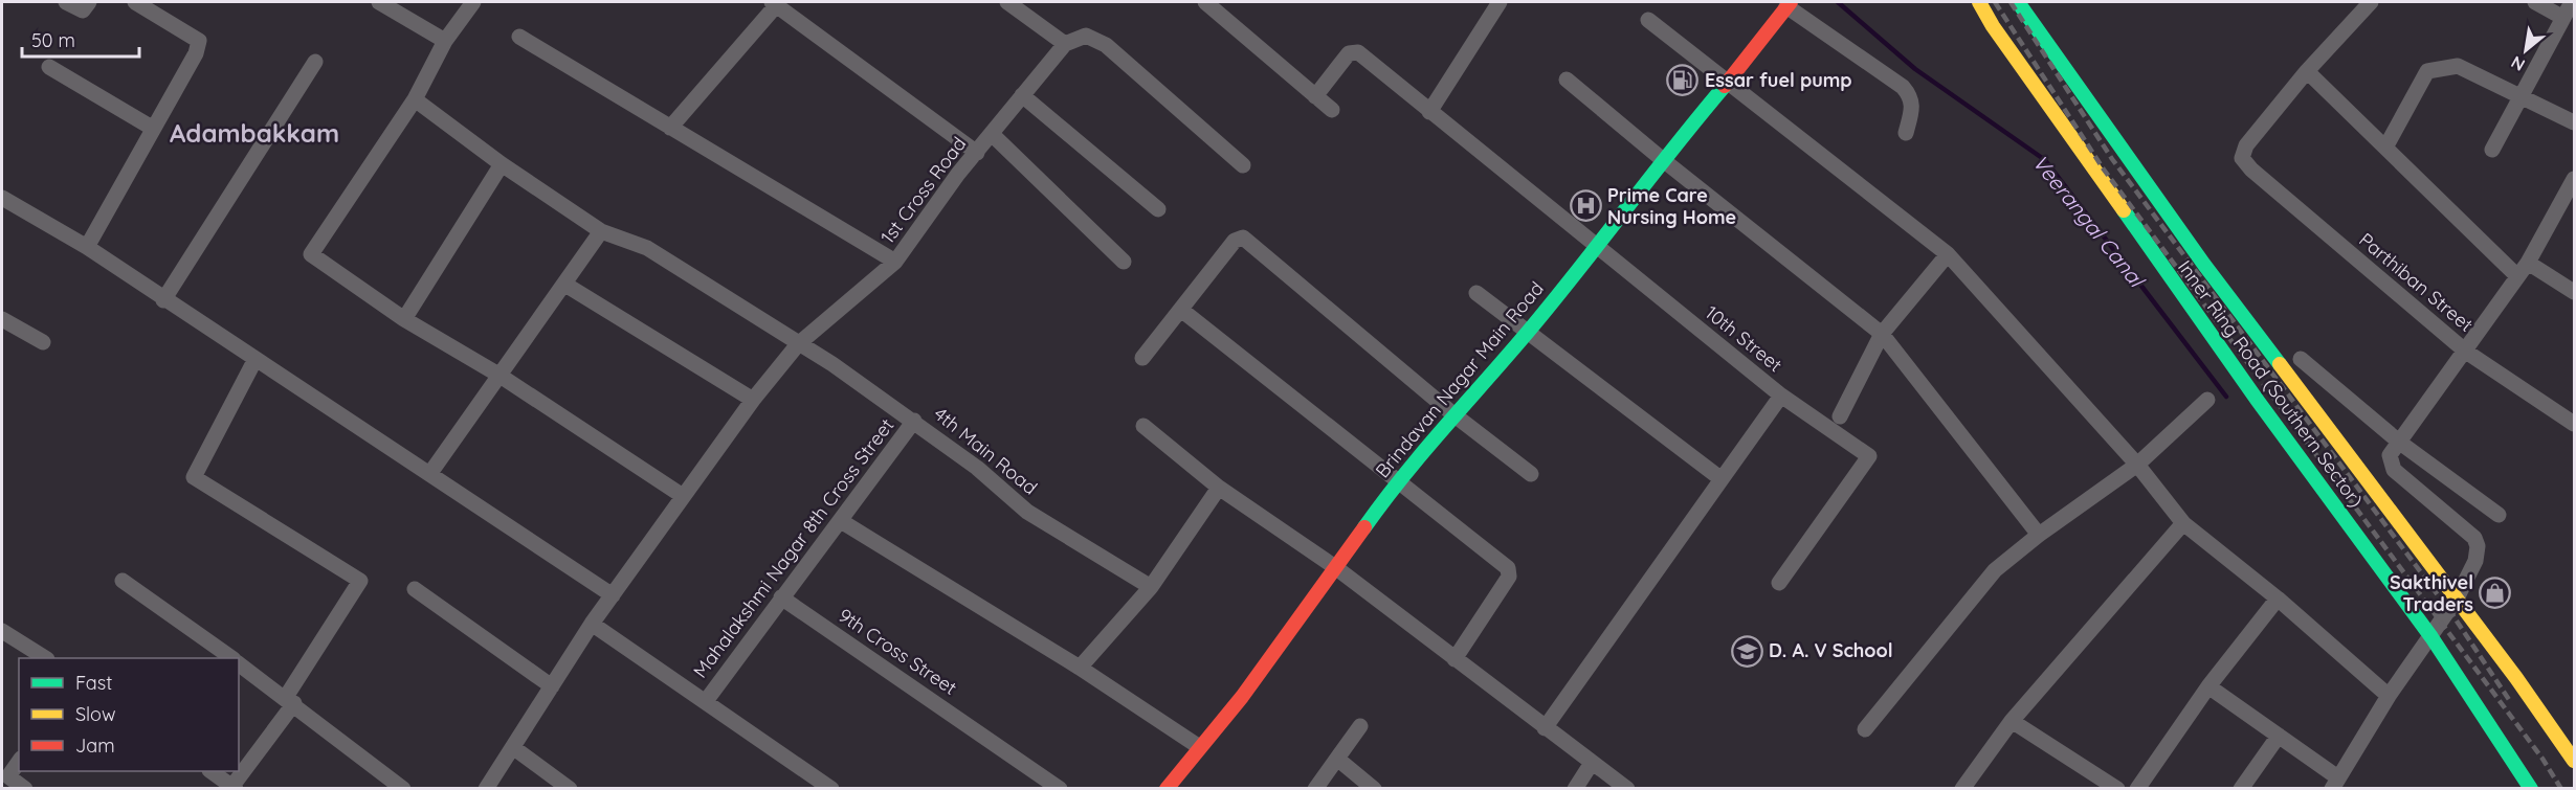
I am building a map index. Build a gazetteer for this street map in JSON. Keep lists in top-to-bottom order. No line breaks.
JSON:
{"streets":{"main road":["Brindavan Nagar Main Road","Inner Ring Road (Southern Sector)"],"street":["1st Cross Road","Parthiban Street","10th Street","4th Main Road","Mahalakshmi Nagar 8th Cross Street","9th Cross Street"]},"crossings":[["1st Cross Road","4th Main Road"],["10th Street","Brindavan Nagar Main Road"],["4th Main Road","Mahalakshmi Nagar 8th Cross Street"],["Mahalakshmi Nagar 8th Cross Street","9th Cross Street"]],"districts":["Adambakkam"],"water":["Veerangal Canal"],"places":{"fuel station":["Essar fuel pump"],"hospital":["Prime Care Nursing Home"],"shop":["Sakthivel Traders"],"school or university":["D. A. V School"]},"legend":["Fast","Slow","Jam"],"scale_bar":"50 m","north":"bottom left"}
